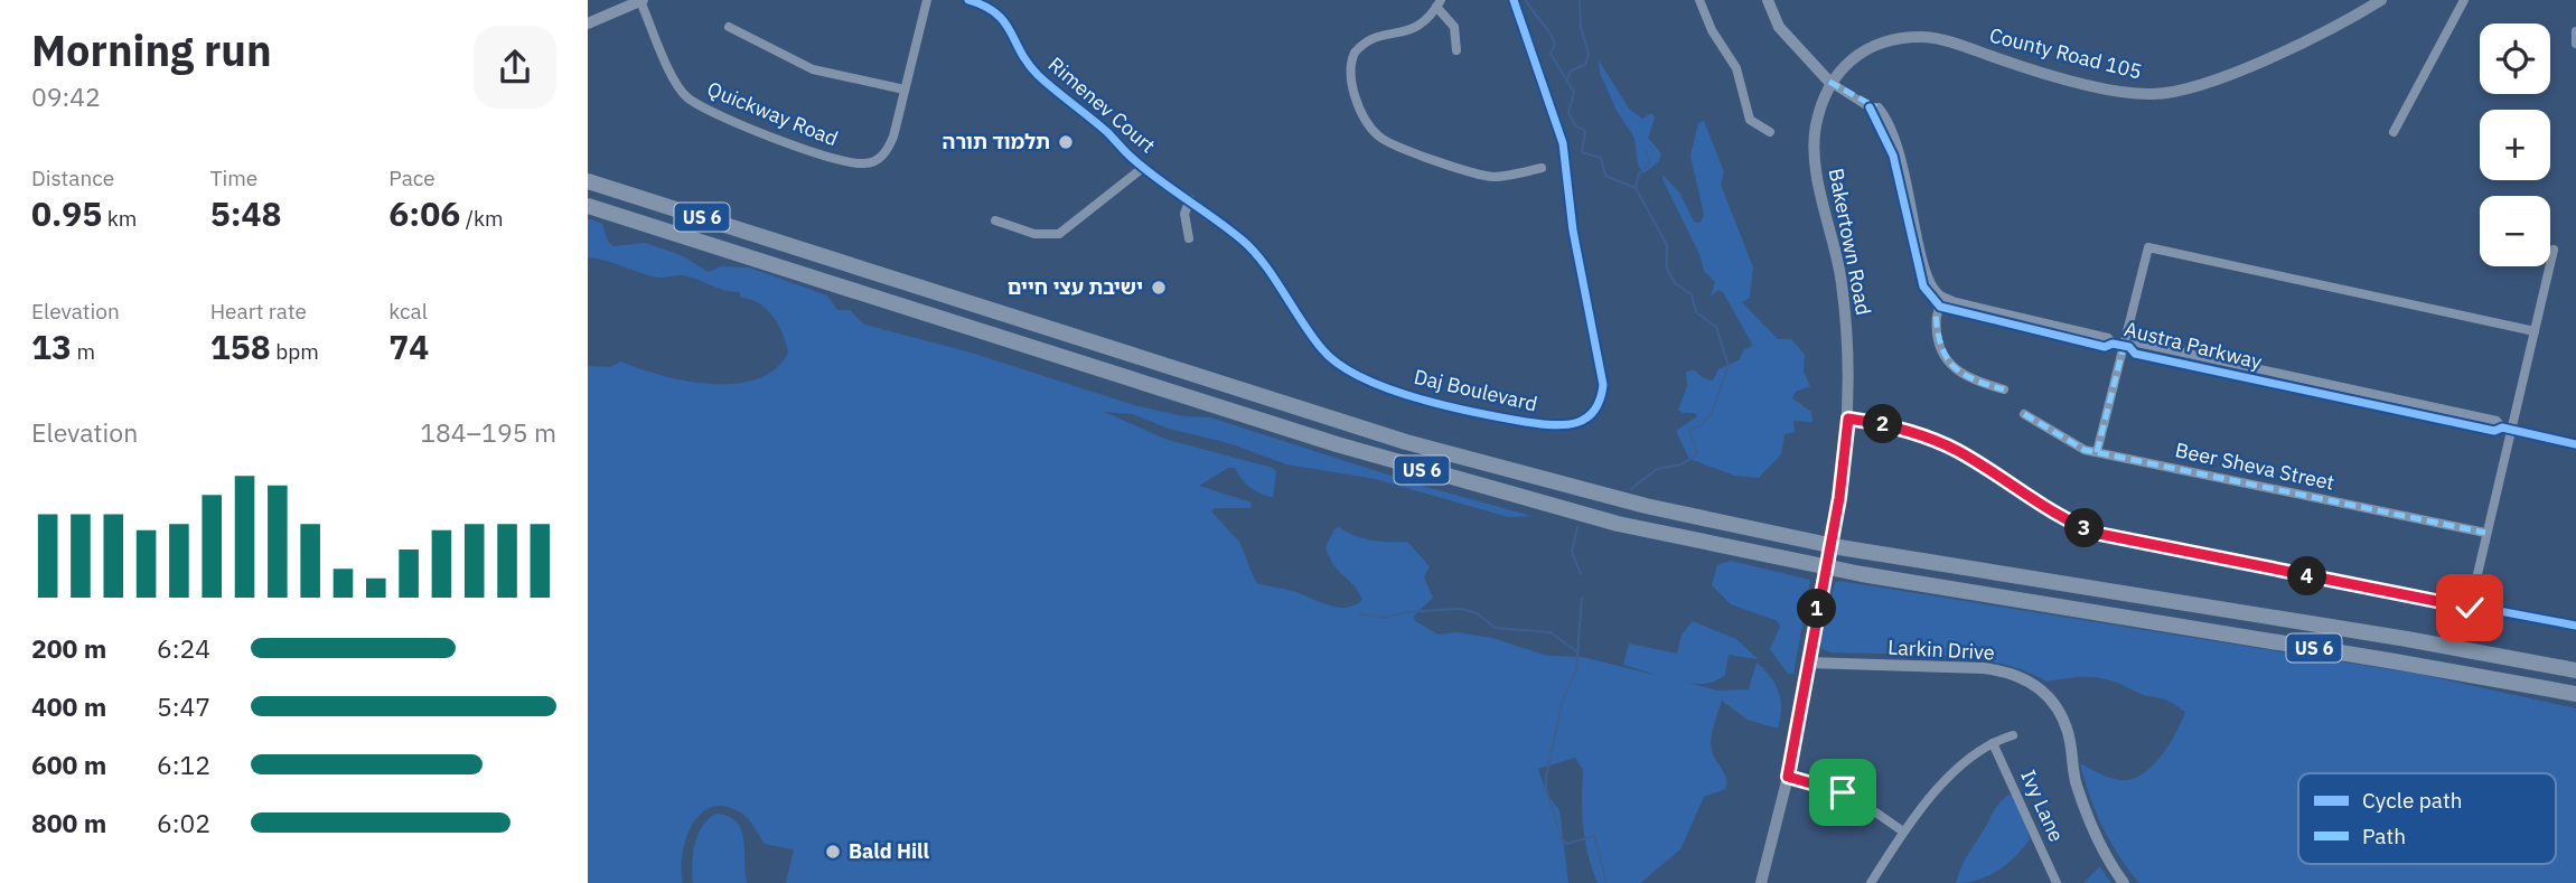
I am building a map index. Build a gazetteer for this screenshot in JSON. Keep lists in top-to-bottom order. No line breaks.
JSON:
{"streets":{"highway":["US 6"],"main road":["County Road 105","Bakertown Road"],"street":["Rimenev Court","Quickway Road","Austra Parkway","Daj Boulevard","Beer Sheva Street","Larkin Drive","Ivy Lane"]},"crossings":[["County Road 105","Bakertown Road"],["Rimenev Court","Daj Boulevard"],["Bakertown Road","Larkin Drive"]],"places":["תלמוד תורה","ישיבת עצי חיים","Bald Hill"],"legend":["Cycle path","Path"],"page":{"heading":["Morning run","09:42"],"map_buttons":["+","−"],"stats":[["Distance","0.95 km"],["Time","5:48"],["Pace","6:06 /km"],["Elevation","13 m"],["Heart rate","158 bpm"],["kcal","74"]],"chart":["Elevation","184–195 m"],"pins":["2","3","4","1"],"list":[{"name":"200 m","note":"6:24"},{"name":"400 m","note":"5:47"},{"name":"600 m","note":"6:12"},{"name":"800 m","note":"6:02"}]}}
